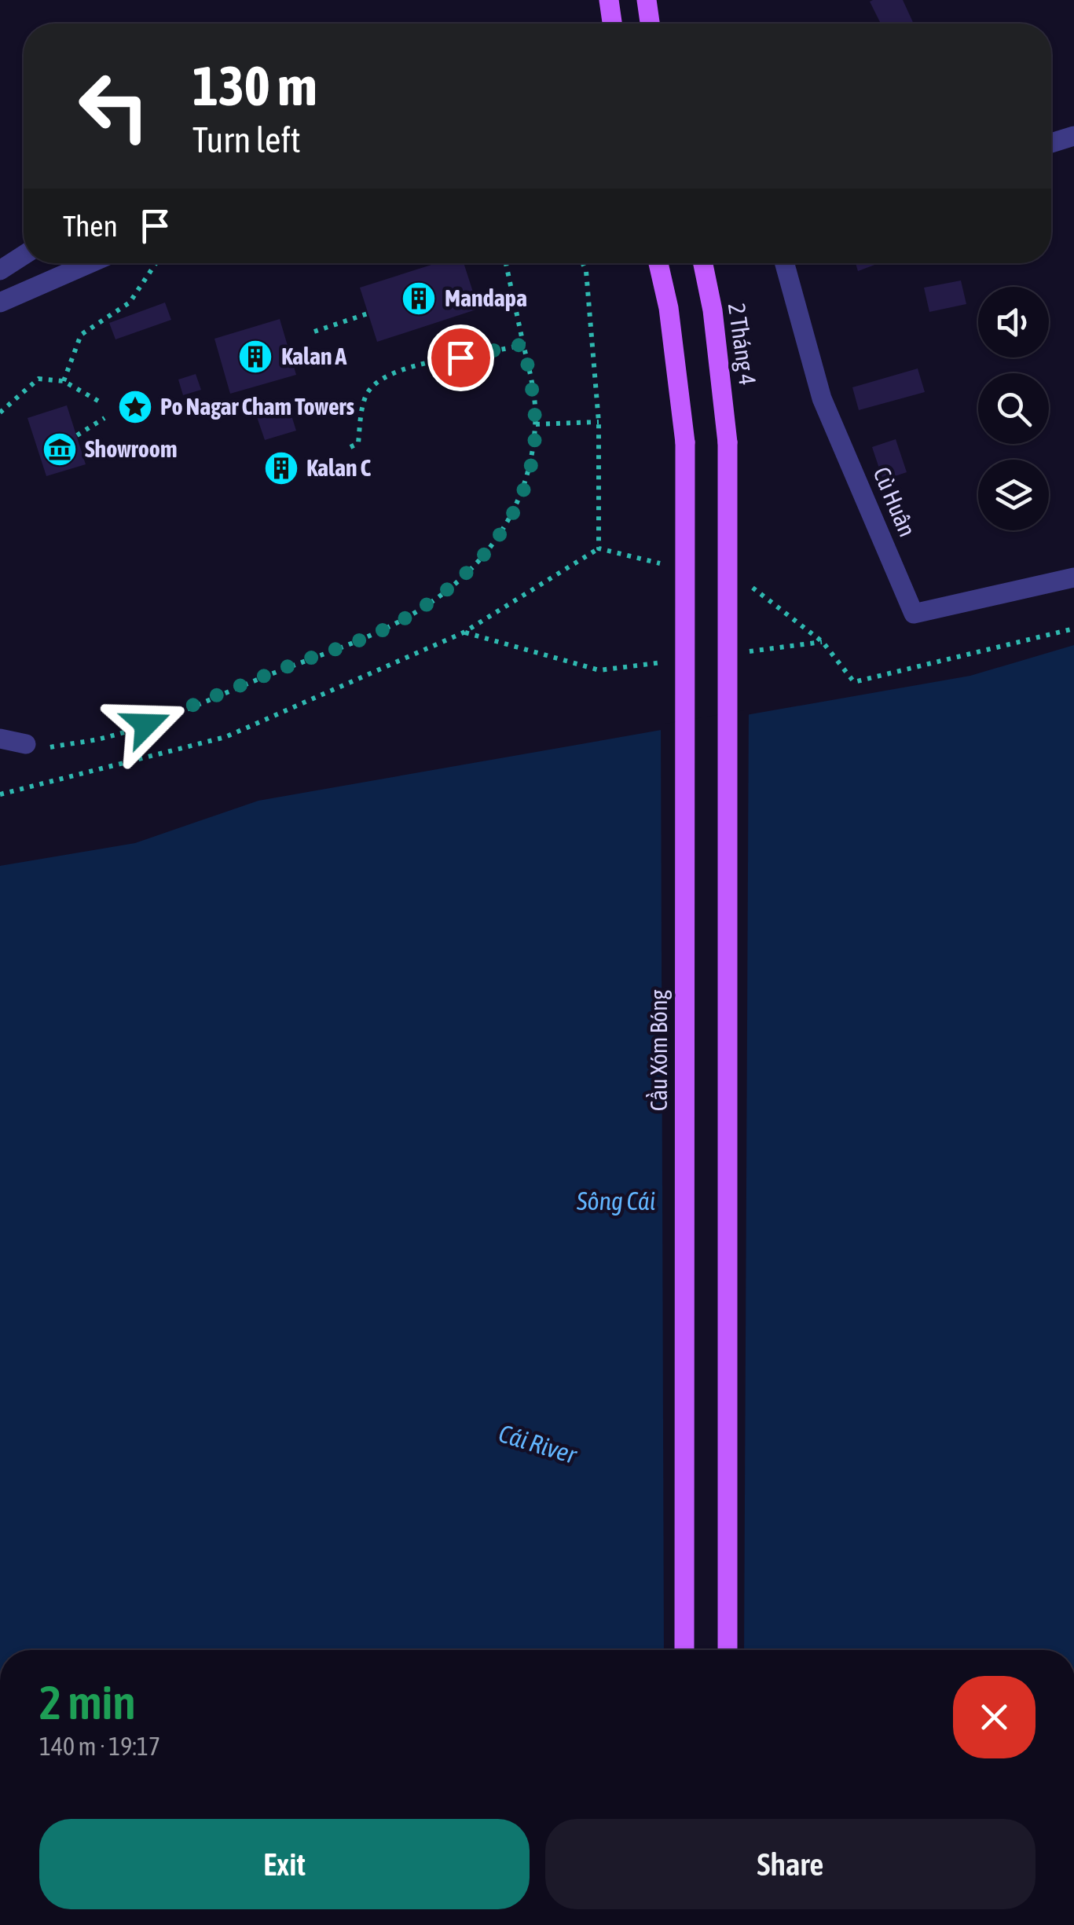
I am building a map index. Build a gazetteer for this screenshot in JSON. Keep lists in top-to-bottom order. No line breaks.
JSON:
{"streets":{"main road":["2 Tháng 4","Cầu Xóm Bóng"],"street":["Cù Huân"]},"water":["Sông Cái","Cái River"],"places":{"building":["Mandapa","Kalan A","Kalan C"],"place":["Po Nagar Cham Towers"],"museum":["Showroom"]},"page":{"turn":["130 m","Turn left"],"then":"Then","heading":["2 min","140 m · 19:17"],"buttons":["Exit","Share"]}}
